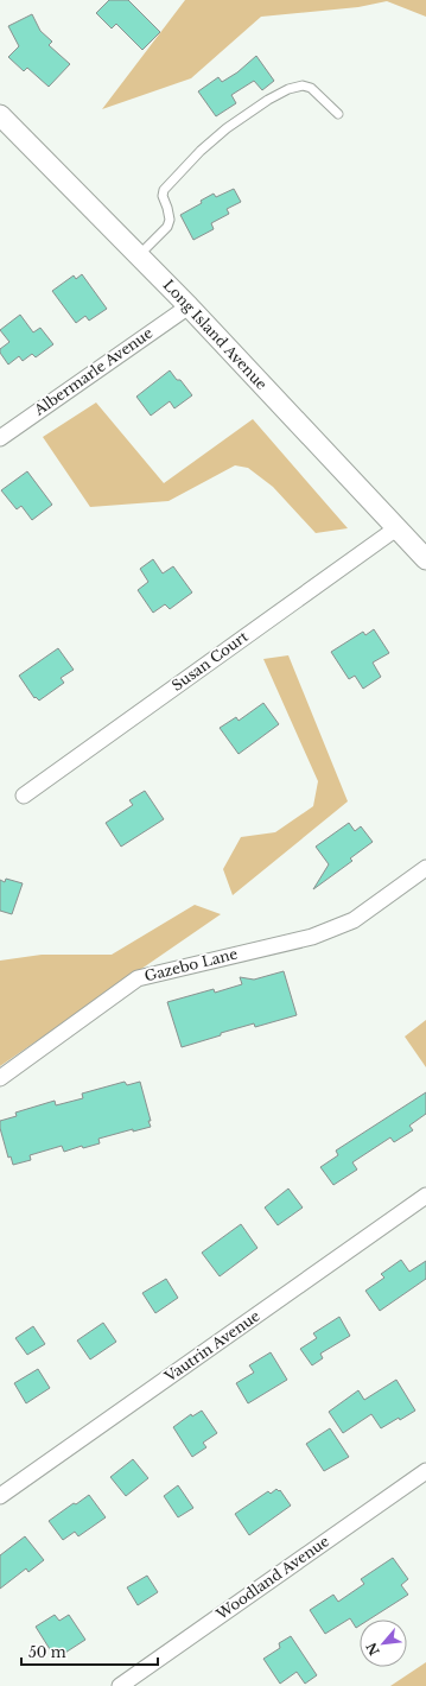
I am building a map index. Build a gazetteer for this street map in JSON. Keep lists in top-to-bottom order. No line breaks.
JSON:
{"streets":{"street":["Long Island Avenue","Albermarle Avenue","Susan Court","Gazebo Lane","Vautrin Avenue","Woodland Avenue"]},"crossings":[["Long Island Avenue","Albermarle Avenue"],["Long Island Avenue","Susan Court"]],"scale_bar":"50 m","north":"bottom left"}
